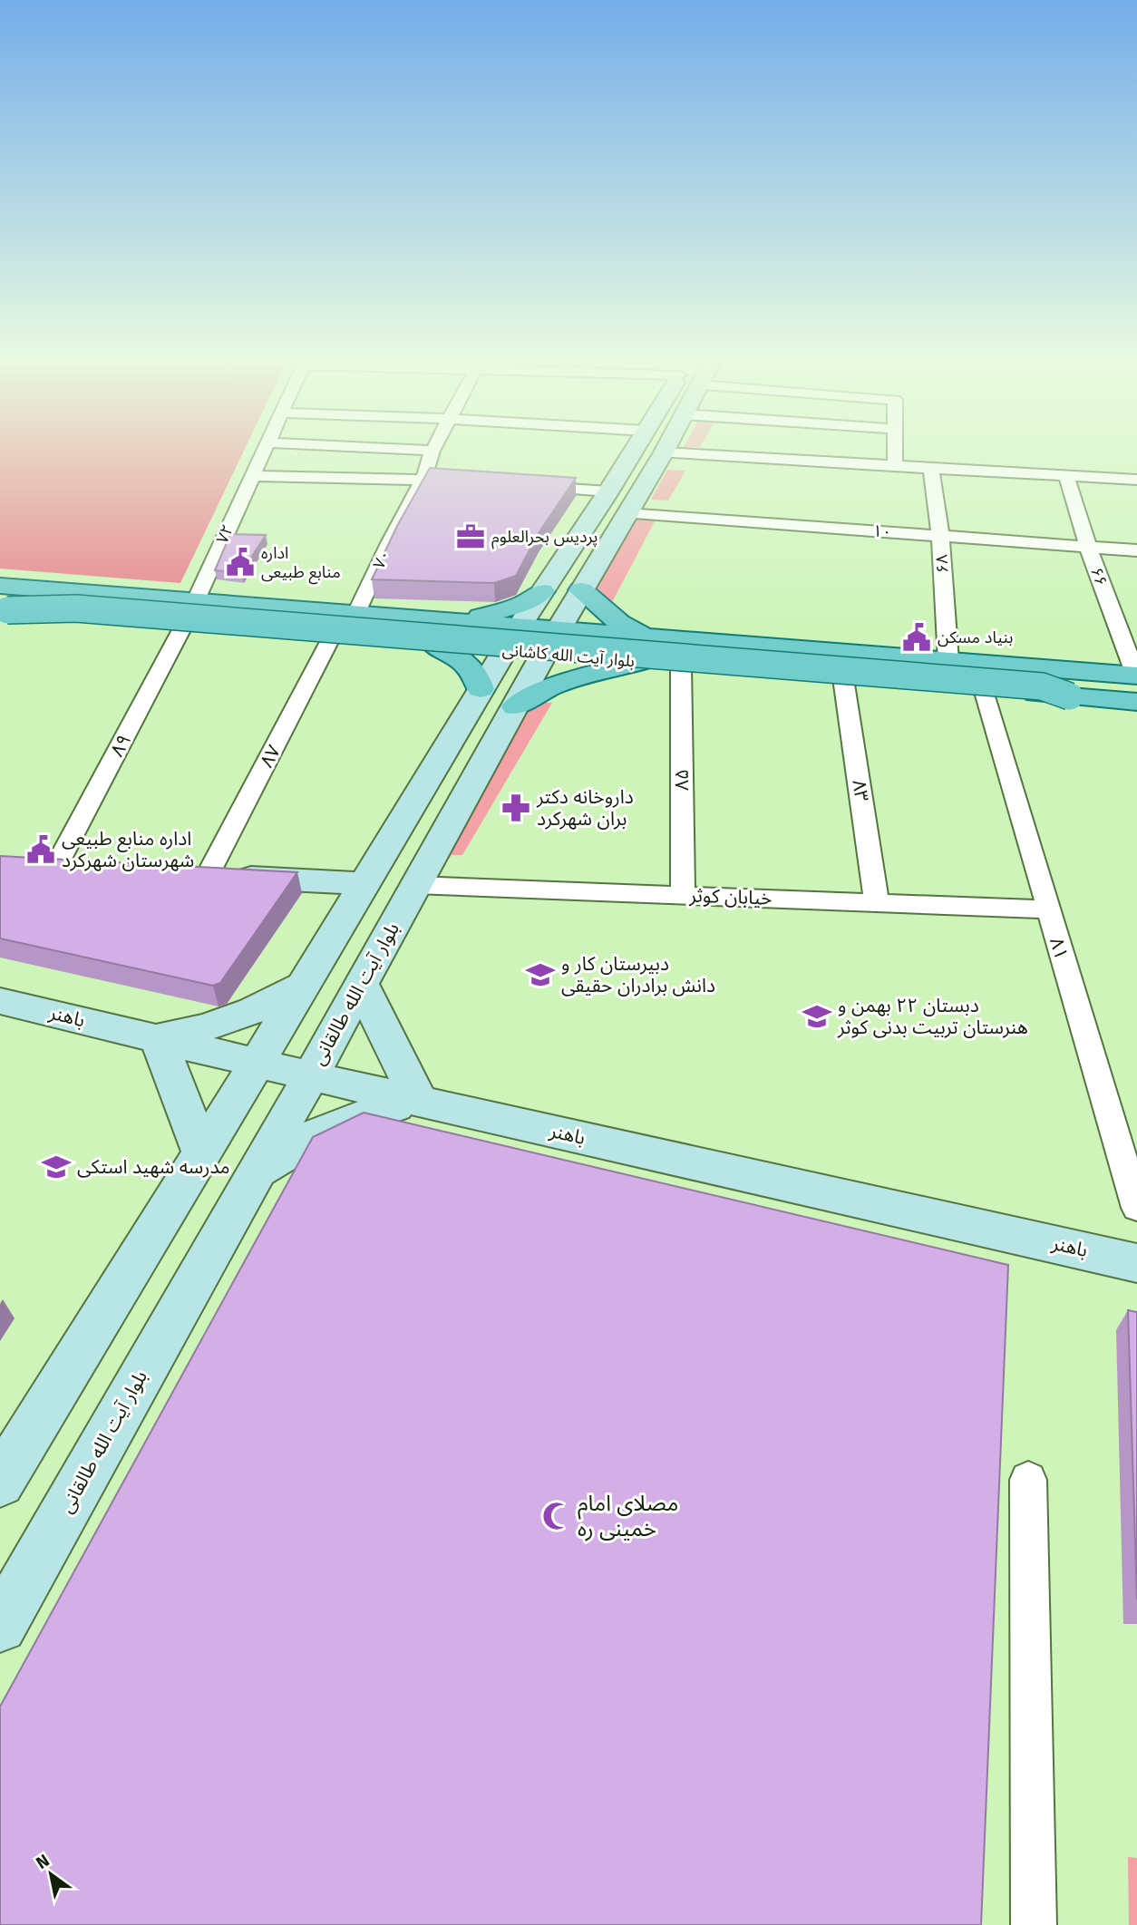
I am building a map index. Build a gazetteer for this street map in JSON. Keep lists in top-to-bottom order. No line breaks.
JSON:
{"streets":{"main road":["بلوار آیت الله کاشانی","بلوار آیت الله طالقانی","باهنر"],"street":["۱۰","۷۲","۷۰","۶۸","۶۶","۸۹","۸۷","۸۵","۸۳","خیابان کوثر","۸۱"]},"crossings":[["۱۰","۶۸"],["۱۰","۶۶"],["۱۰","بلوار آیت الله طالقانی"],["۷۲","بلوار آیت الله کاشانی"],["۷۲","۸۹"],["۷۰","بلوار آیت الله کاشانی"],["۶۸","بلوار آیت الله کاشانی"],["۶۶","بلوار آیت الله کاشانی"],["بلوار آیت الله کاشانی","۸۹"],["بلوار آیت الله کاشانی","۸۷"],["بلوار آیت الله کاشانی","۸۵"],["بلوار آیت الله کاشانی","۸۳"],["بلوار آیت الله کاشانی","۸۱"],["بلوار آیت الله کاشانی","بلوار آیت الله طالقانی"],["۸۵","خیابان کوثر"],["۸۳","خیابان کوثر"],["خیابان کوثر","۸۱"],["خیابان کوثر","بلوار آیت الله طالقانی"],["بلوار آیت الله طالقانی","باهنر"]],"places":{"office":["پردیس بحرالعلوم"],"public building":["اداره منابع طبیعی","بنیاد مسکن","اداره منابع طبیعی شهرستان شهرکرد"],"pharmacy":["داروخانه دکتر بران شهرکرد"],"school or university":["دبیرستان کار و دانش برادران حقیقی","دبستان ۲۲ بهمن و هنرستان تربیت بدنی کوثر","مدرسه شهید استکی"],"mosque":["مصلای امام خمینی ره"]},"north":"top left"}
